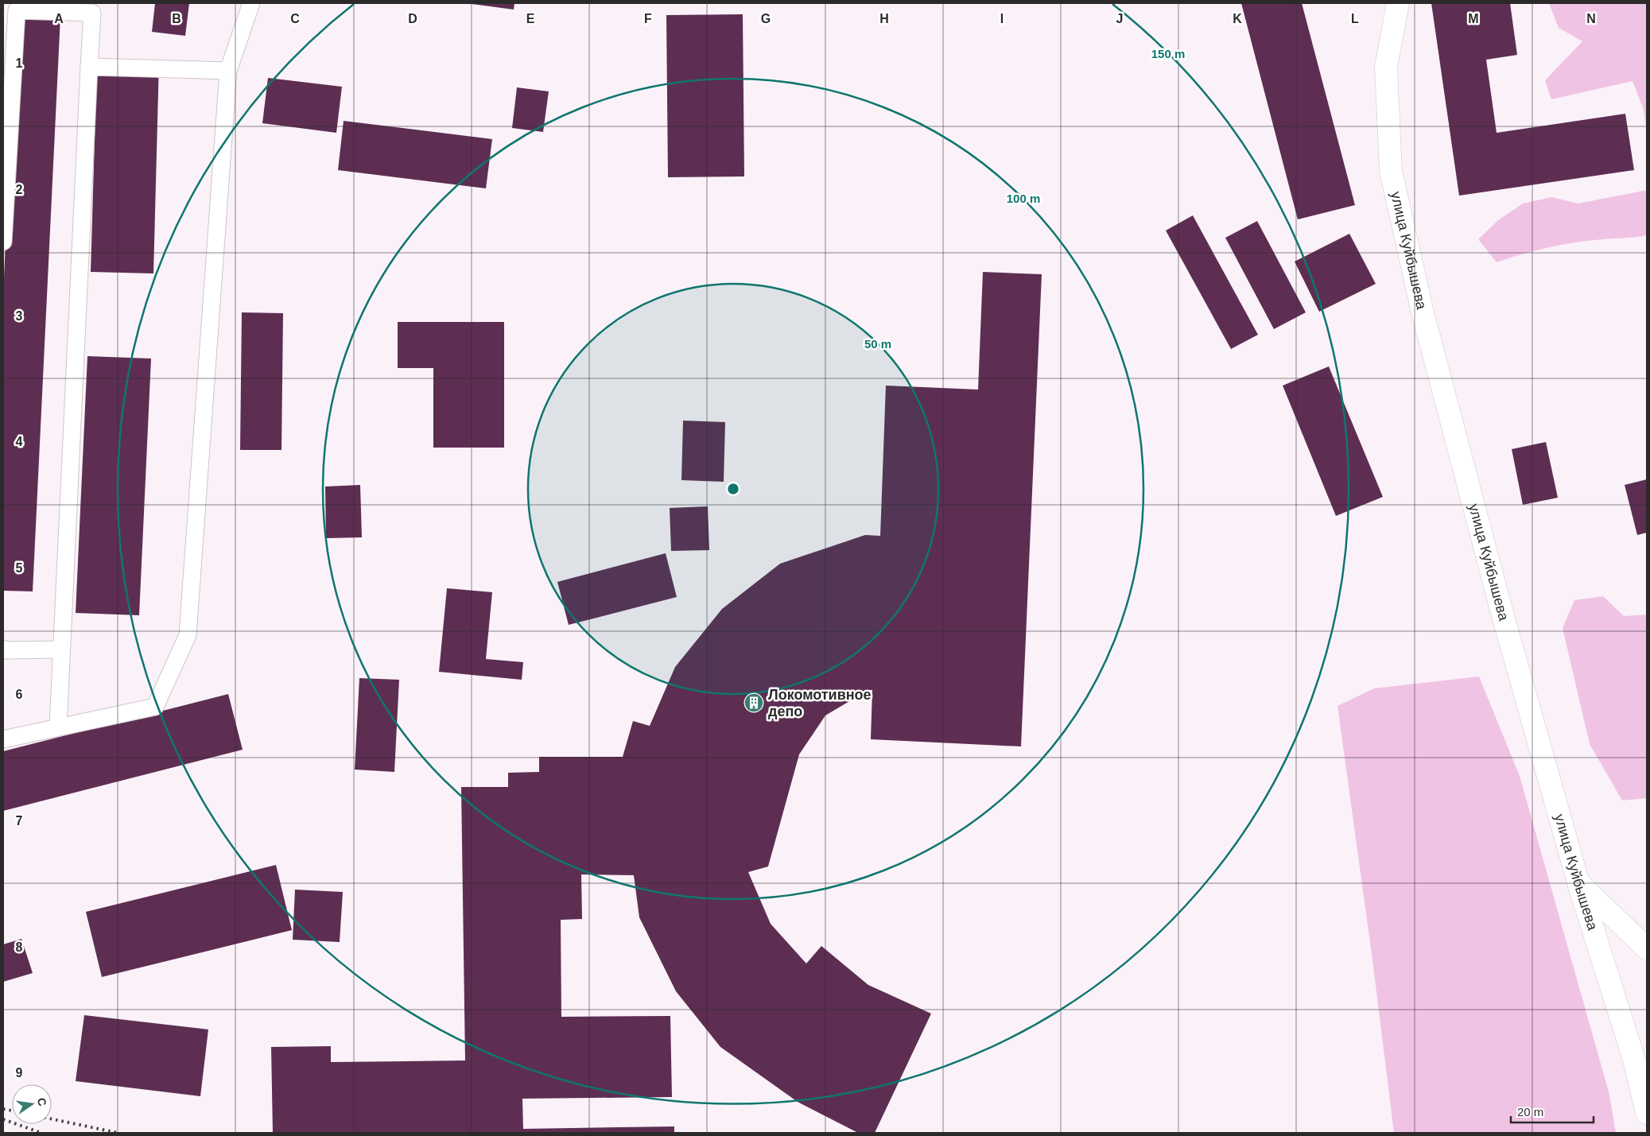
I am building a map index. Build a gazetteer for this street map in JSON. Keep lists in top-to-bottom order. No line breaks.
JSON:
{"streets":{"street":["улица Куйбышева"]},"places":{"building":["Локомотивное депо"]},"scale_bar":"20 m","north":"right","grid":{"columns":["A","B","C","D","E","F","G","H","I","J","K","L","M","N"],"rows":["1","2","3","4","5","6","7","8","9"]},"rings":["150 m","100 m","50 m"]}
